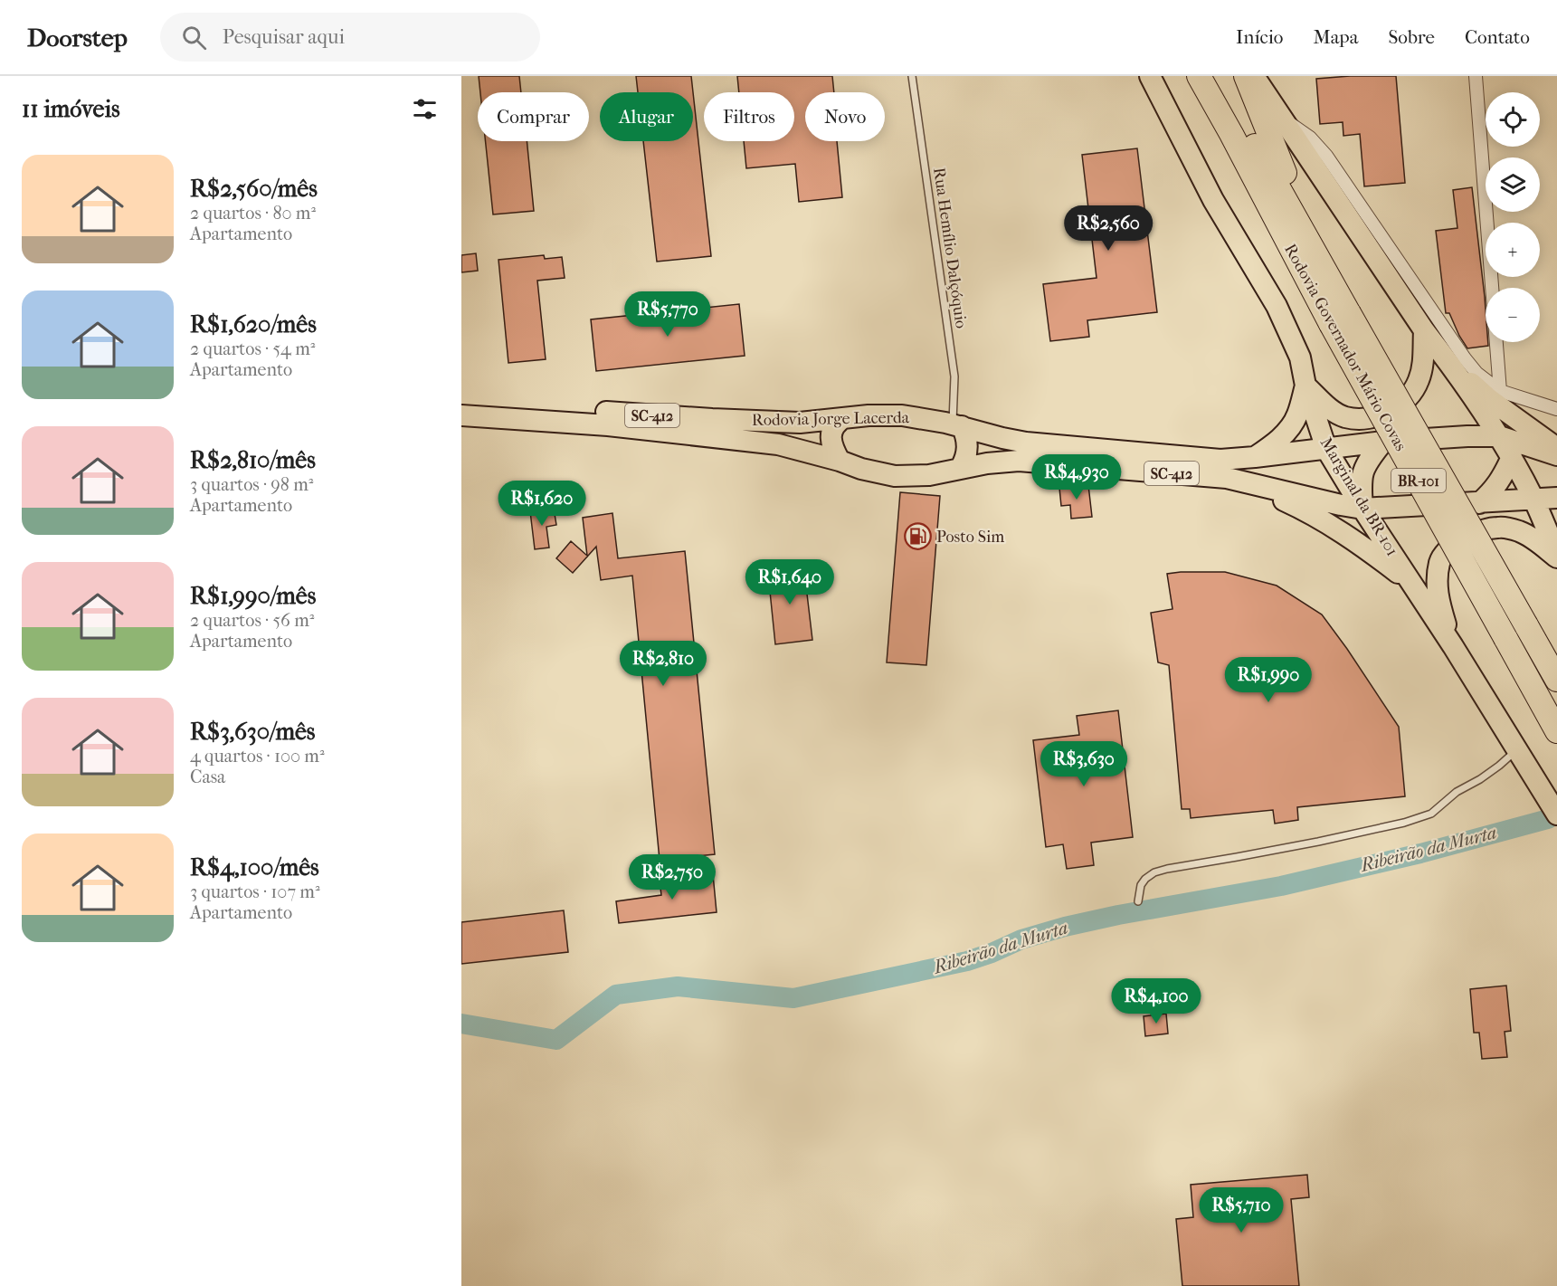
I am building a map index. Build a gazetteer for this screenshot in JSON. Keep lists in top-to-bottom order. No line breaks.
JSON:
{"streets":{"highway":["Rodovia Governador Mário Covas","BR-101"],"main road":["SC-412","Rodovia Jorge Lacerda","Marginal da BR-101"],"lane":["Rua Hemílio Dalçóquio"]},"crossings":[["Rua Hemílio Dalçóquio","Rodovia Jorge Lacerda"],["Rodovia Jorge Lacerda","Marginal da BR-101"]],"water":["Ribeirão da Murta"],"places":{"fuel station":["Posto Sim"]},"page":{"header":"Doorstep","search":"Pesquisar aqui","nav":["Início","Mapa","Sobre","Contato"],"heading":"11 imóveis","map_buttons":["+","−"],"chip":["Comprar","Alugar","Filtros","Novo"],"list":[{"name":"R$2,560/mês","note":"2 quartos · 80 m² · Apartamento"},{"name":"R$1,620/mês","note":"2 quartos · 54 m² · Apartamento"},{"name":"R$2,810/mês","note":"3 quartos · 98 m² · Apartamento"},{"name":"R$1,990/mês","note":"2 quartos · 56 m² · Apartamento"},{"name":"R$3,630/mês","note":"4 quartos · 100 m² · Casa"},{"name":"R$4,100/mês","note":"3 quartos · 107 m² · Apartamento"}],"price":["R$2,560","R$5,770","R$4,930","R$1,620","R$1,640","R$2,810","R$1,990","R$3,630","R$2,750","R$4,100","R$5,710"]}}
